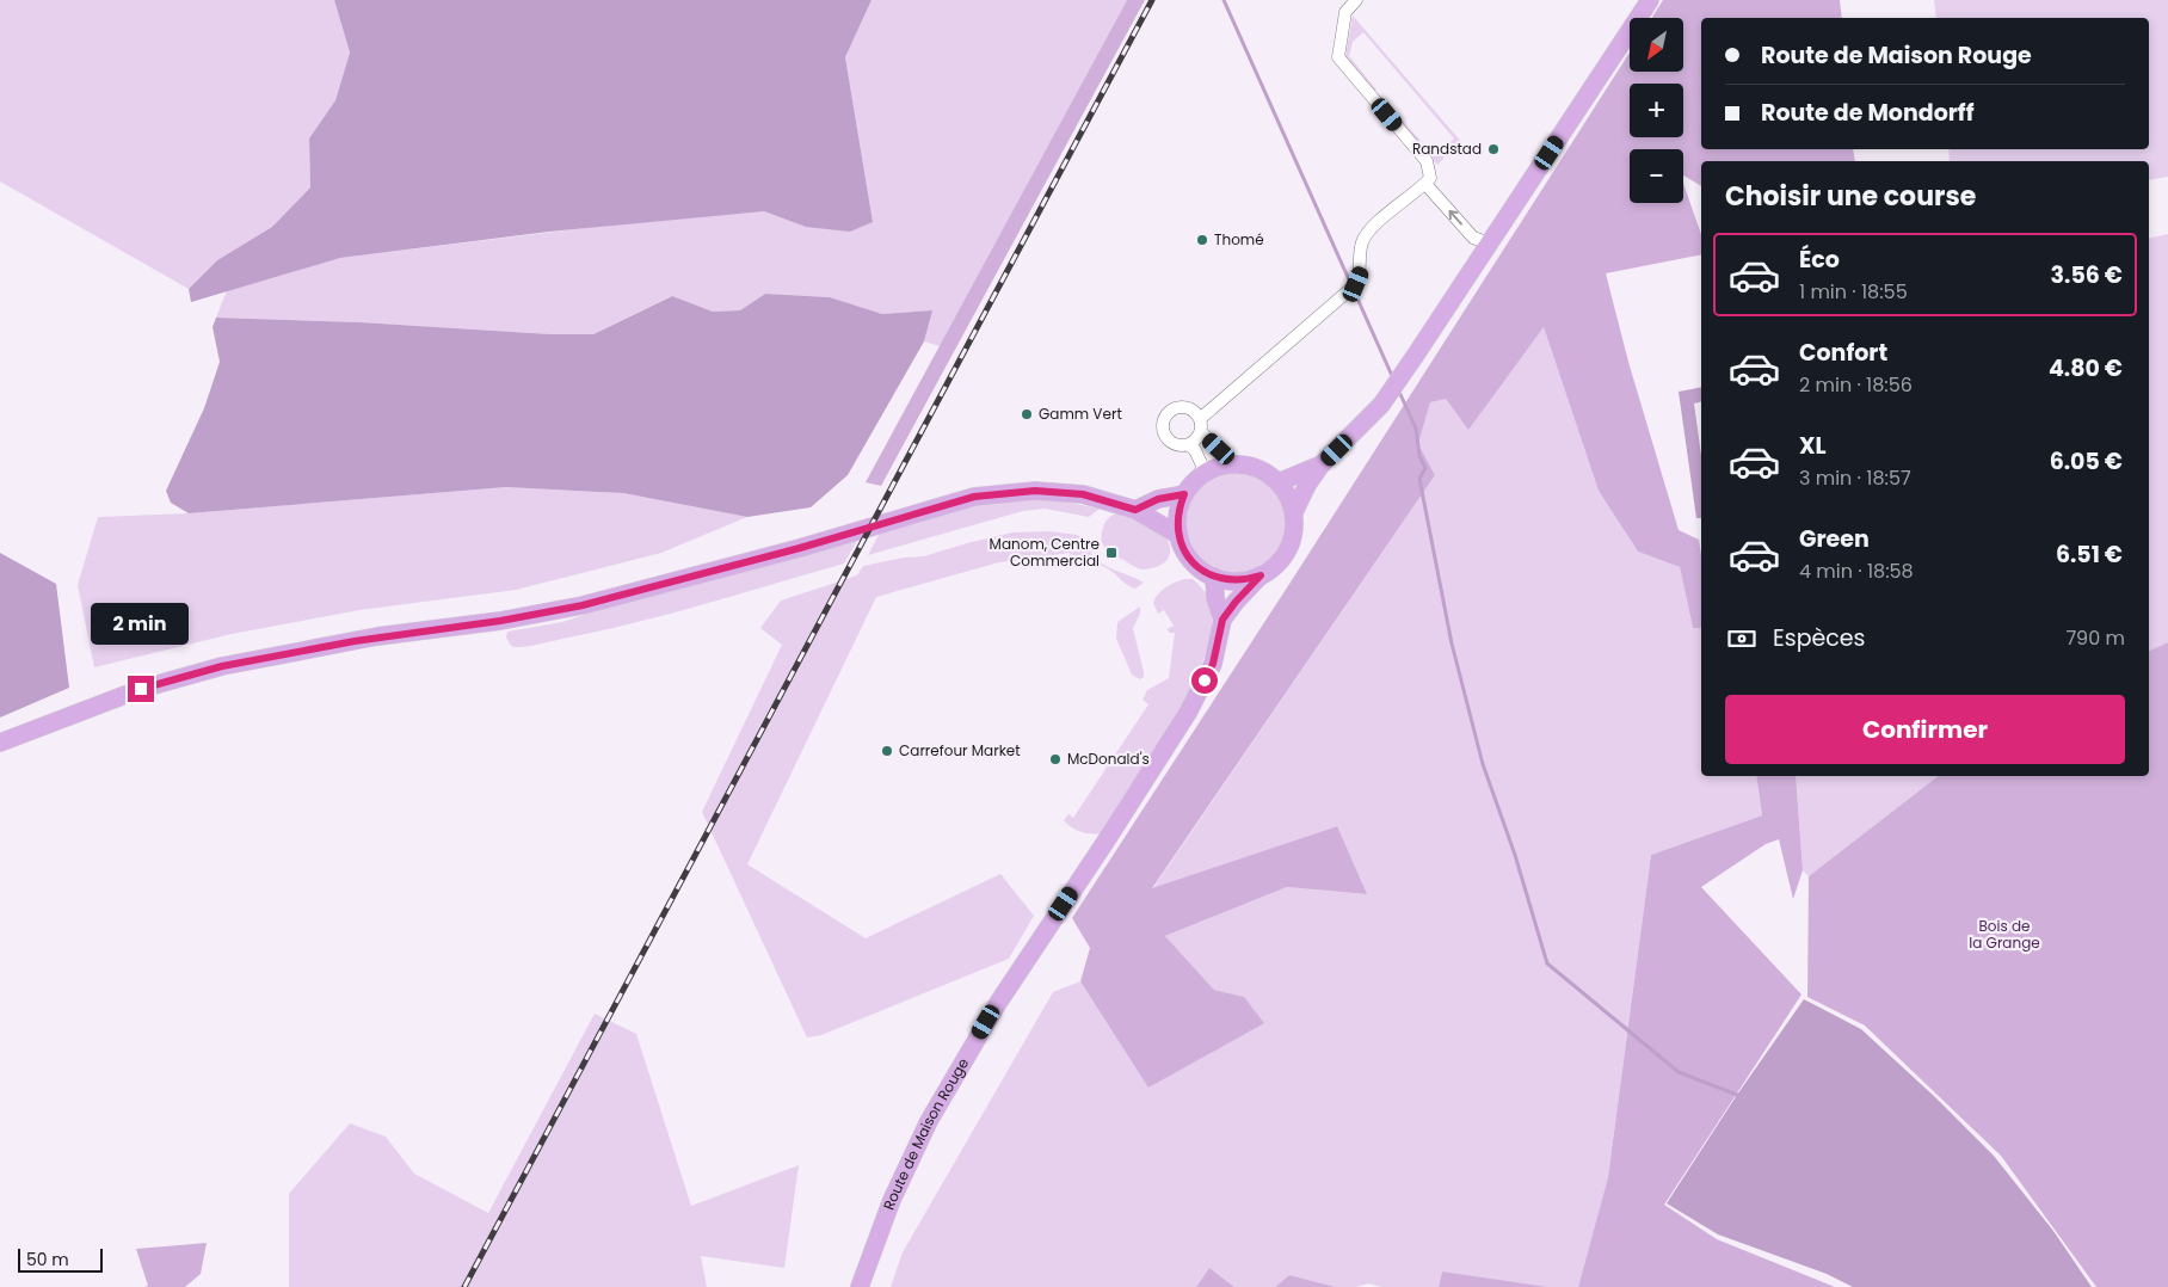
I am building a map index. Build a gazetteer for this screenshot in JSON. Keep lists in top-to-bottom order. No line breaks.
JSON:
{"streets":{"main road":["Route de Maison Rouge"]},"parks":["Bois de la Grange"],"places":{"other":["Randstad","Thomé","Gamm Vert","Carrefour Market","McDonald's"],"transit":["Manom, Centre Commercial"]},"scale_bar":"50 m","north":"bottom left","page":{"map_buttons":["+","−"],"banner":["Route de Maison Rouge","Route de Mondorff"],"heading":"Choisir une course","list":[{"name":"Éco","note":"1 min · 18:55","value":"3.56 €"},{"name":"Confort","note":"2 min · 18:56","value":"4.80 €"},{"name":"XL","note":"3 min · 18:57","value":"6.05 €"},{"name":"Green","note":"4 min · 18:58","value":"6.51 €"}],"bubble":"2 min","pay":["Espèces","790 m"],"buttons":"Confirmer","scale":"50 m"}}
